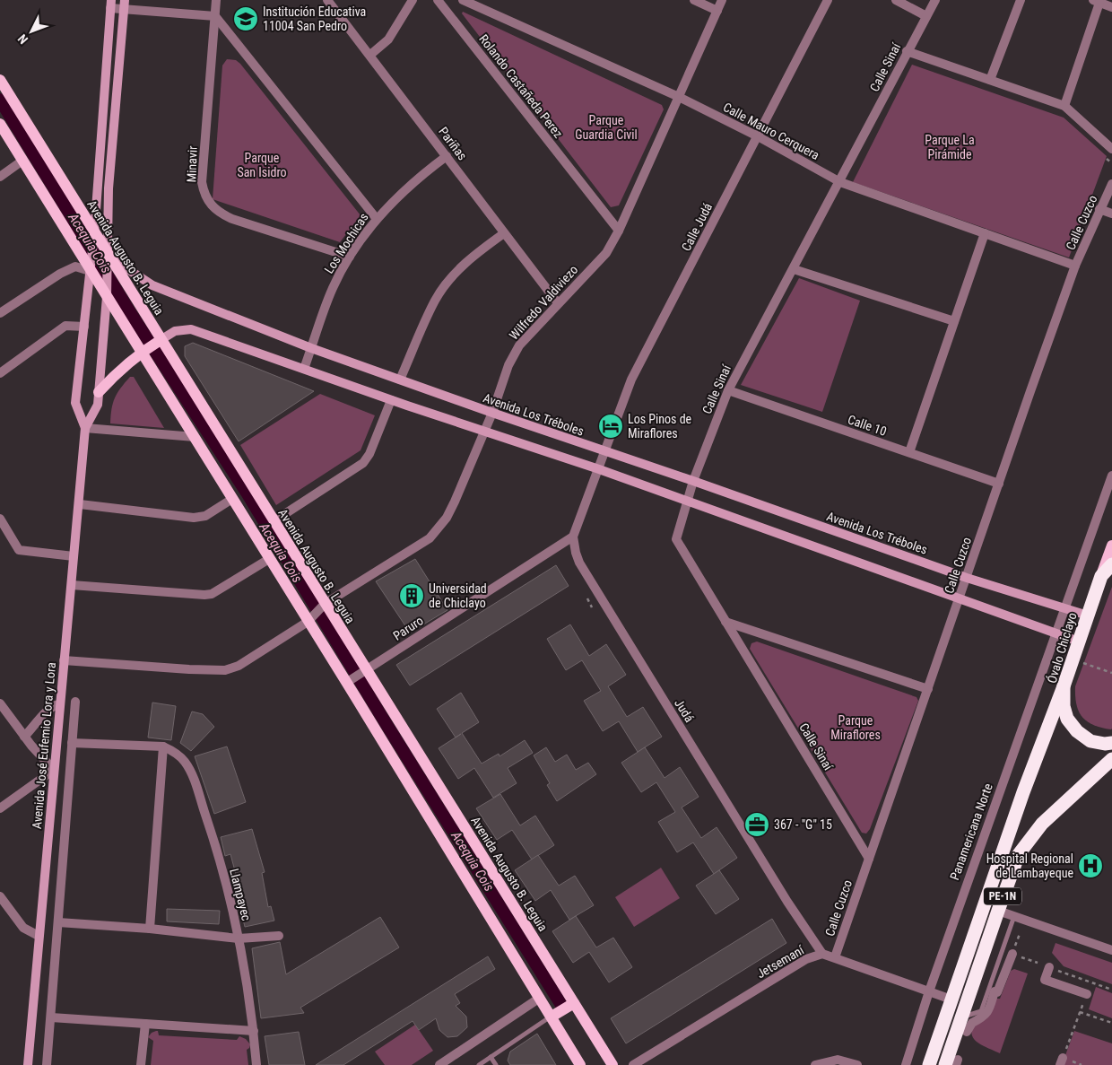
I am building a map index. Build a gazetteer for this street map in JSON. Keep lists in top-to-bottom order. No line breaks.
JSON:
{"streets":{"highway":["Óvalo Chiclayo","PE-1N"],"main road":["Avenida Augusto B. Leguia","Avenida Los Tréboles","Avenida José Eufemio Lora y Lora"],"street":["Calle Sinaí","Rolando Castañeda Perez","Calle Mauro Cerquera","Pariñas","Minavir","Calle Cuzco","Calle Judá","Los Mochicas","Wilfredo Valdiviezo","Calle 10","Paruro","Judá","Panamericana Norte","Llampayec","Jetsemaní"]},"crossings":[["Calle Sinaí","Calle Mauro Cerquera"],["Calle Sinaí","Calle Cuzco"],["Calle Sinaí","Avenida Los Tréboles"],["Calle Sinaí","Calle 10"],["Rolando Castañeda Perez","Wilfredo Valdiviezo"],["Calle Mauro Cerquera","Calle Cuzco"],["Calle Mauro Cerquera","Calle Judá"],["Calle Mauro Cerquera","Wilfredo Valdiviezo"],["Pariñas","Los Mochicas"],["Pariñas","Wilfredo Valdiviezo"],["Minavir","Los Mochicas"],["Calle Cuzco","Avenida Los Tréboles"],["Calle Cuzco","Calle 10"],["Calle Cuzco","Jetsemaní"],["Calle Judá","Avenida Los Tréboles"],["Los Mochicas","Avenida Los Tréboles"],["Avenida Augusto B. Leguia","Wilfredo Valdiviezo"],["Avenida Augusto B. Leguia","Avenida Los Tréboles"],["Avenida Augusto B. Leguia","Paruro"],["Avenida Augusto B. Leguia","Avenida José Eufemio Lora y Lora"],["Wilfredo Valdiviezo","Avenida Los Tréboles"],["Wilfredo Valdiviezo","Avenida José Eufemio Lora y Lora"],["Avenida Los Tréboles","Óvalo Chiclayo"],["Avenida Los Tréboles","Avenida José Eufemio Lora y Lora"],["Avenida Los Tréboles","Panamericana Norte"],["Paruro","Judá"],["Óvalo Chiclayo","PE-1N"],["Judá","Jetsemaní"],["Panamericana Norte","Jetsemaní"],["PE-1N","Jetsemaní"]],"water":["Acequia Cois"],"parks":["Parque Guardia Civil","Parque La Pirámide","Parque San Isidro","Parque Miraflores"],"places":{"school or university":["Institución Educativa 11004 San Pedro"],"hotel":["Los Pinos de Miraflores"],"building":["Universidad de Chiclayo"],"office":["367 - \"G\" 15"],"hospital":["Hospital Regional de Lambayeque"]},"north":"bottom left"}
